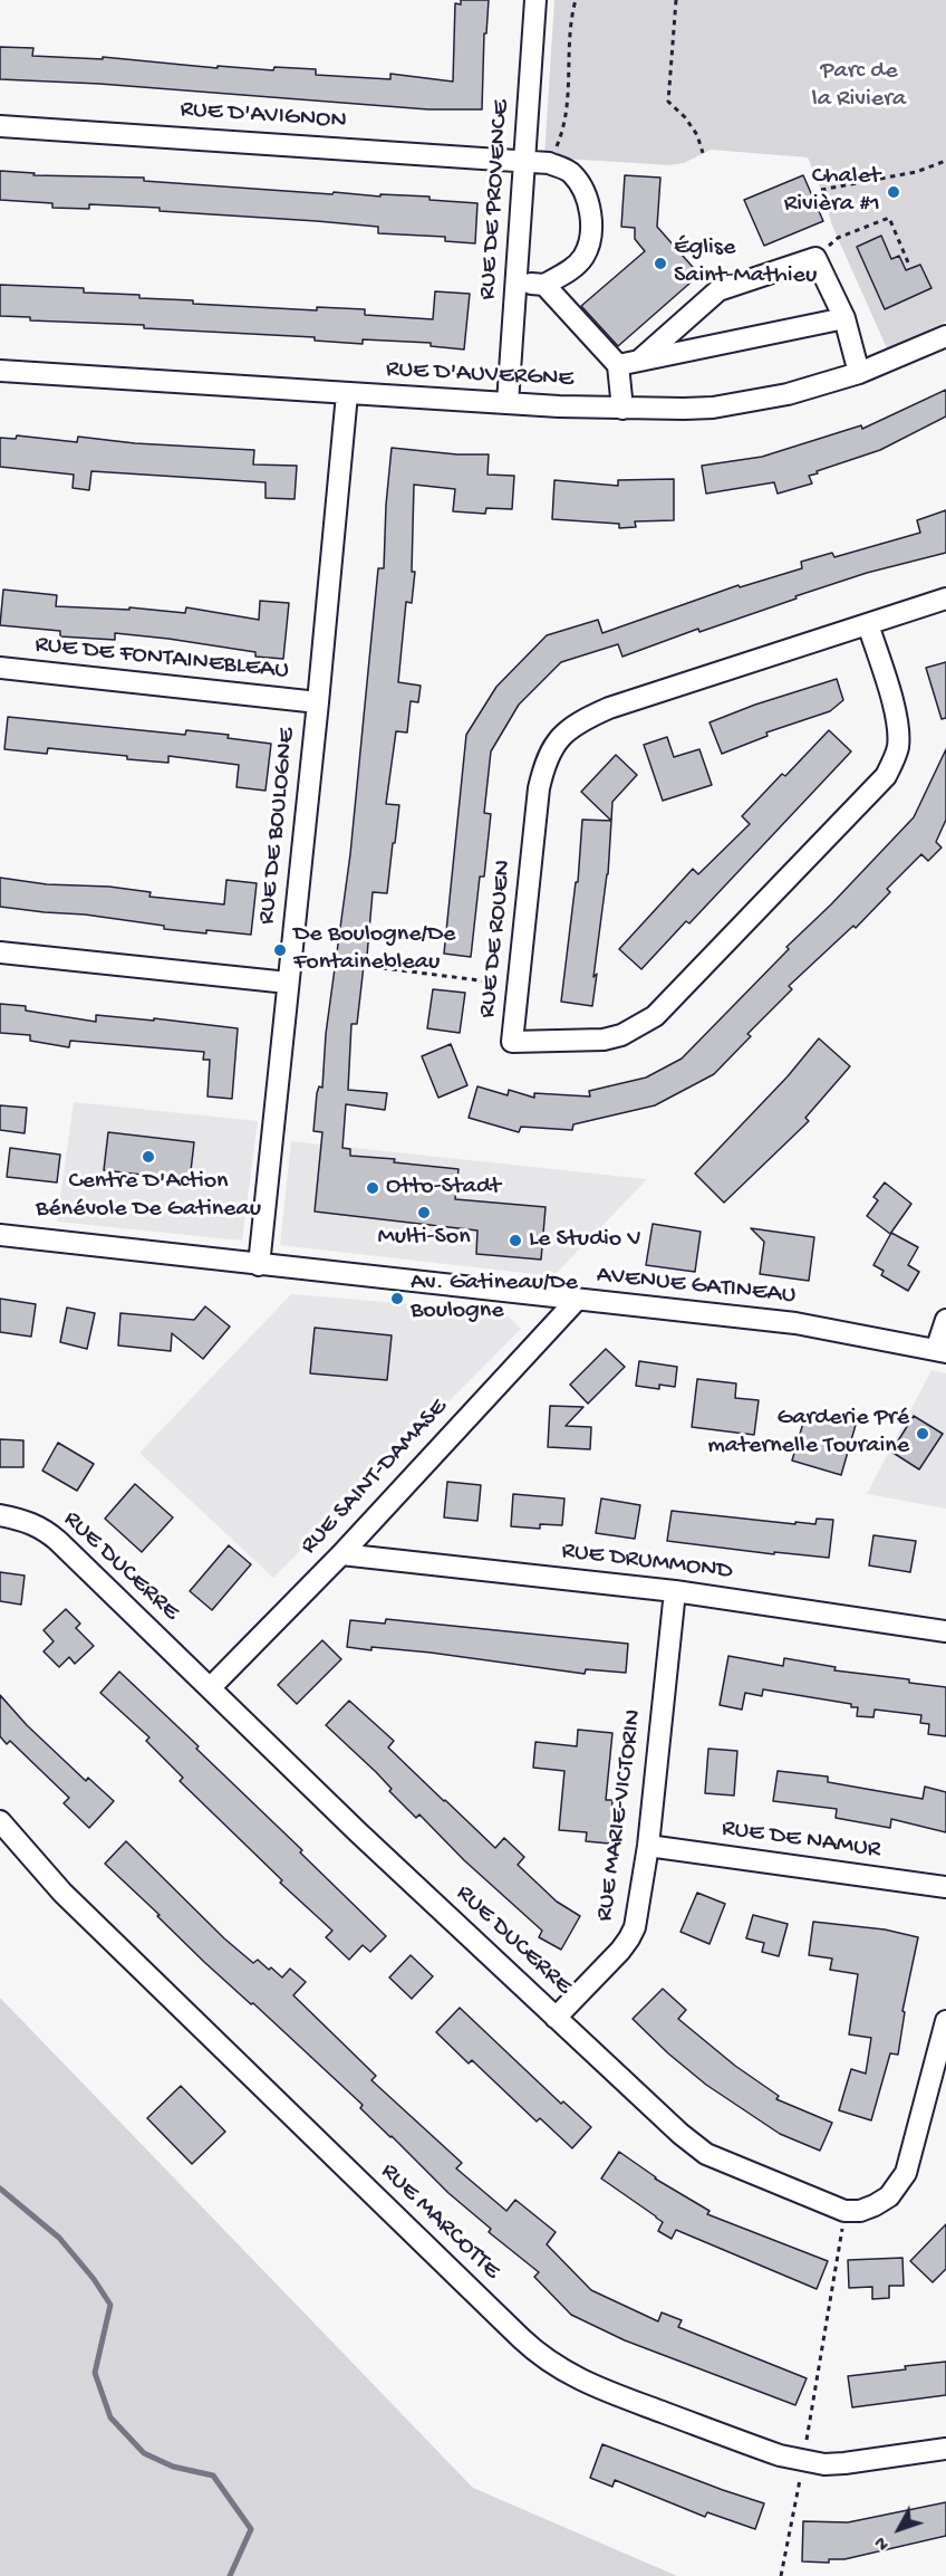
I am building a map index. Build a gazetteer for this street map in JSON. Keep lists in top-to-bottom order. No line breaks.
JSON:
{"streets":{"street":["RUE D'AVIGNON","RUE DE PROVENCE","RUE D'AUVERGNE","RUE DE FONTAINEBLEAU","RUE DE BOULOGNE","RUE DE ROUEN","AVENUE GATINEAU","RUE SAINT-DAMASE","RUE DRUMMOND","RUE DUCERRE","RUE MARIE-VICTORIN","RUE DE NAMUR","RUE MARCOTTE"]},"crossings":[["RUE D'AVIGNON","RUE DE PROVENCE"],["RUE DE PROVENCE","RUE D'AUVERGNE"],["RUE D'AUVERGNE","RUE DE BOULOGNE"],["RUE DE FONTAINEBLEAU","RUE DE BOULOGNE"],["RUE DE BOULOGNE","AVENUE GATINEAU"],["AVENUE GATINEAU","RUE SAINT-DAMASE"],["RUE SAINT-DAMASE","RUE DRUMMOND"],["RUE SAINT-DAMASE","RUE DUCERRE"],["RUE DRUMMOND","RUE MARIE-VICTORIN"],["RUE DUCERRE","RUE MARIE-VICTORIN"],["RUE MARIE-VICTORIN","RUE DE NAMUR"]],"parks":["Parc de la Riviera"],"places":["Chalet Rivièra #1","Église Saint-Mathieu","De Boulogne/De Fontainebleau","Centre D'Action Bénévole De Gatineau","Otto-Stadt","Multi-Son","Le Studio V","Av. Gatineau/De Boulogne","Garderie Pré maternelle Touraine"],"north":"bottom left"}
